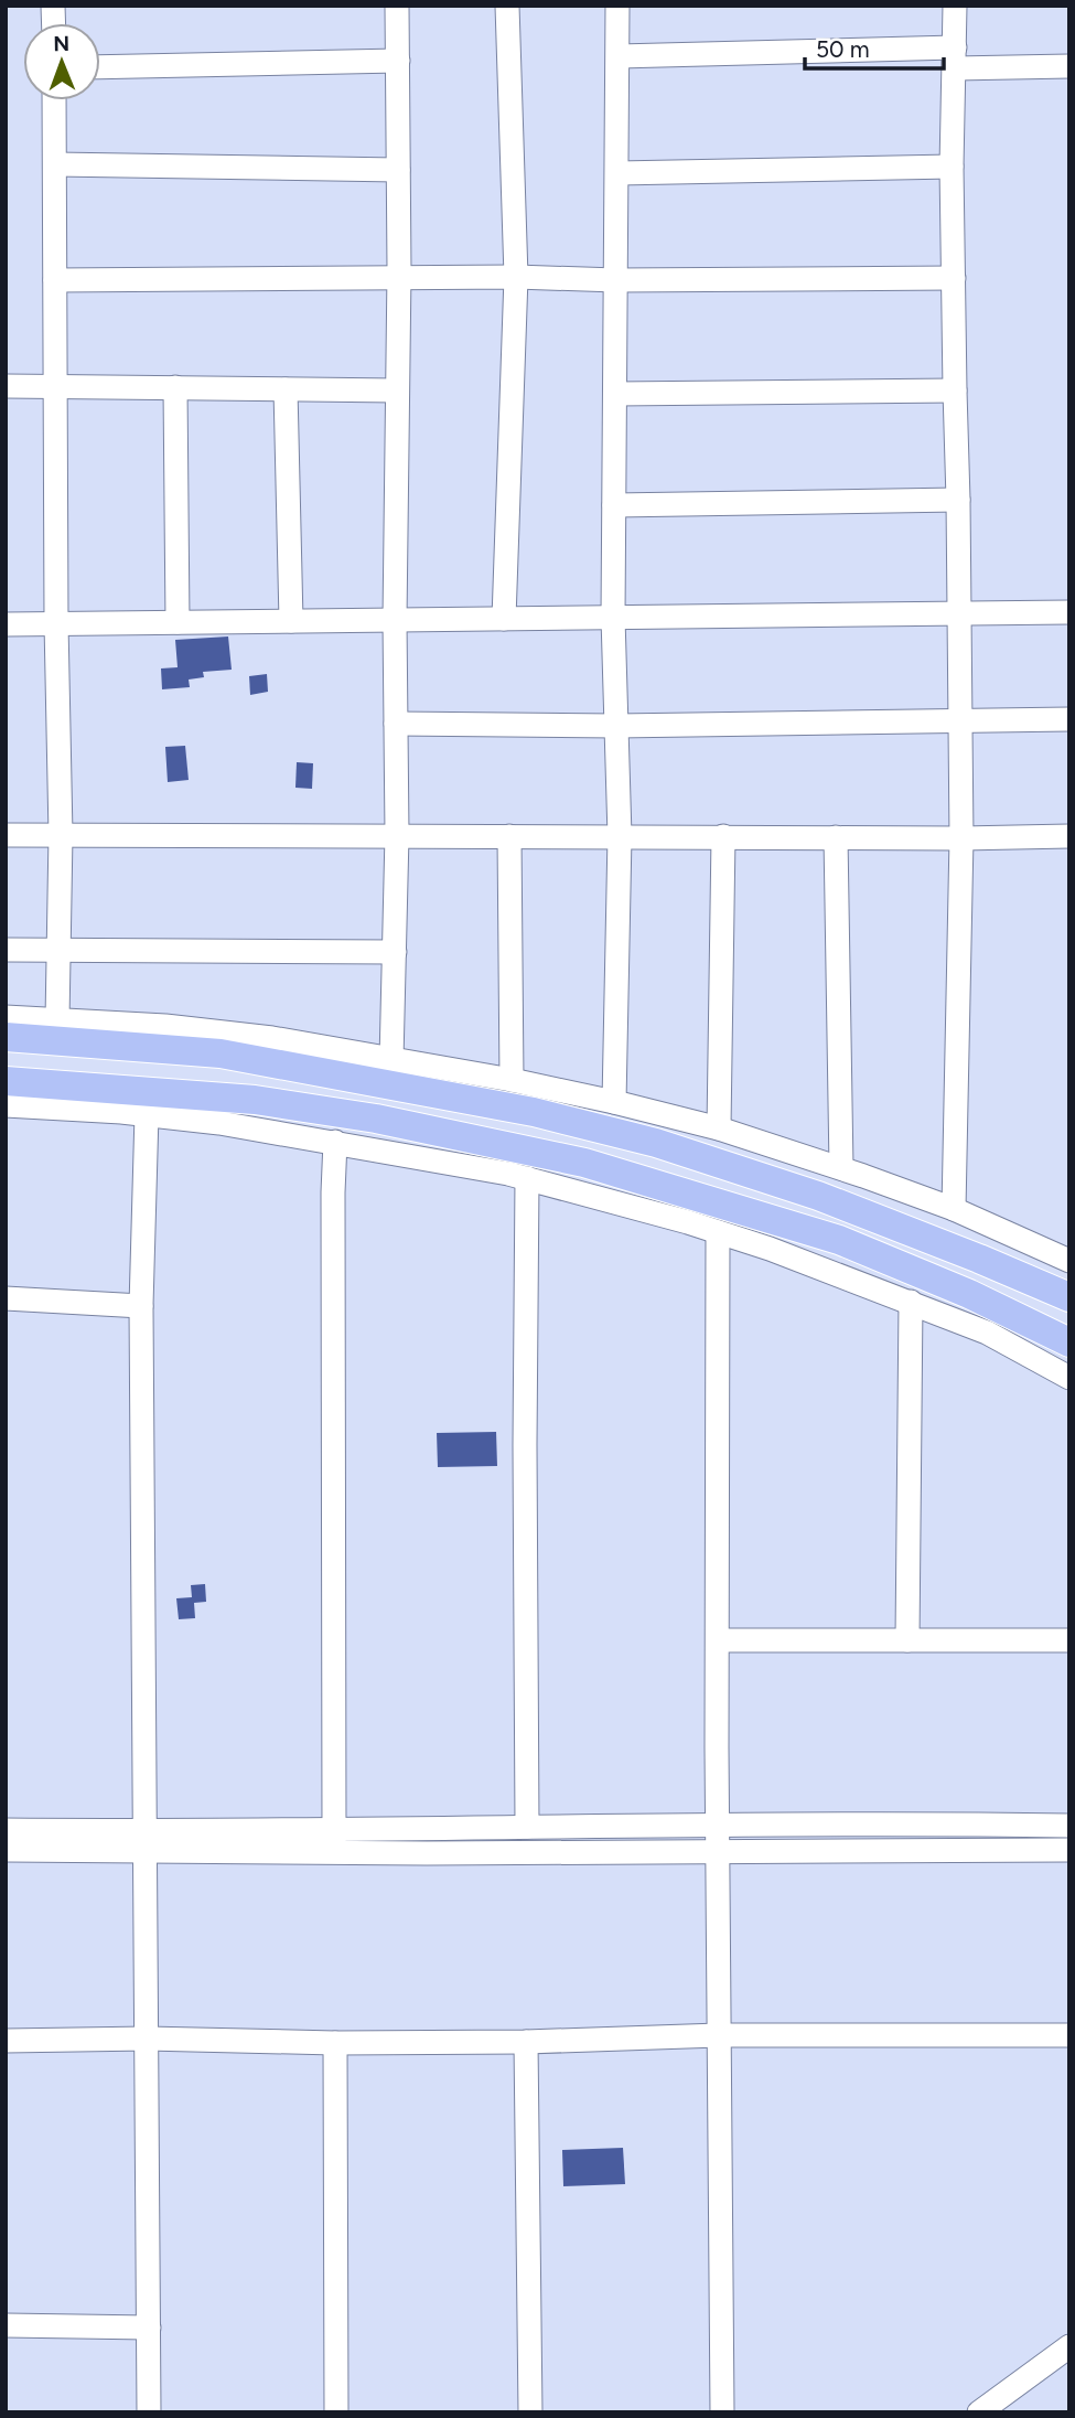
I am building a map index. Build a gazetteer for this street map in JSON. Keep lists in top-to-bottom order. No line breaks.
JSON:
{"scale_bar":"50 m","north":"top"}
